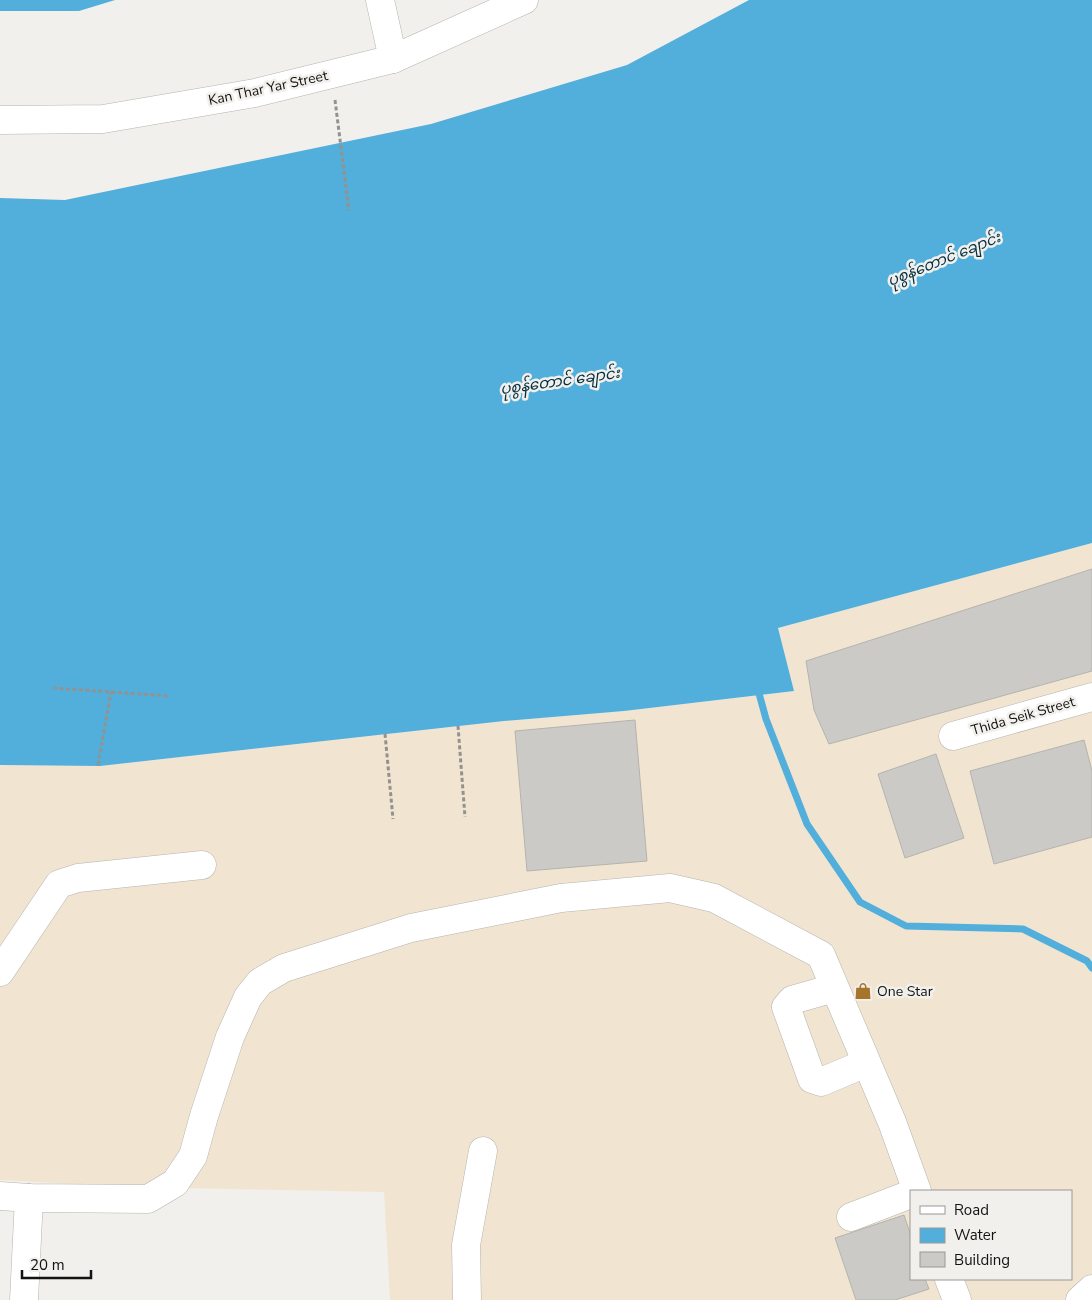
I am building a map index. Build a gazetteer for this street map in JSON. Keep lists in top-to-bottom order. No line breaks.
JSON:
{"streets":{"street":["Kan Thar Yar Street","Thida Seik Street"]},"water":["ပုစွန်တောင် ချောင်း"],"places":{"shop":["One Star"]},"legend":["Road","Water","Building"],"scale_bar":"20 m"}
